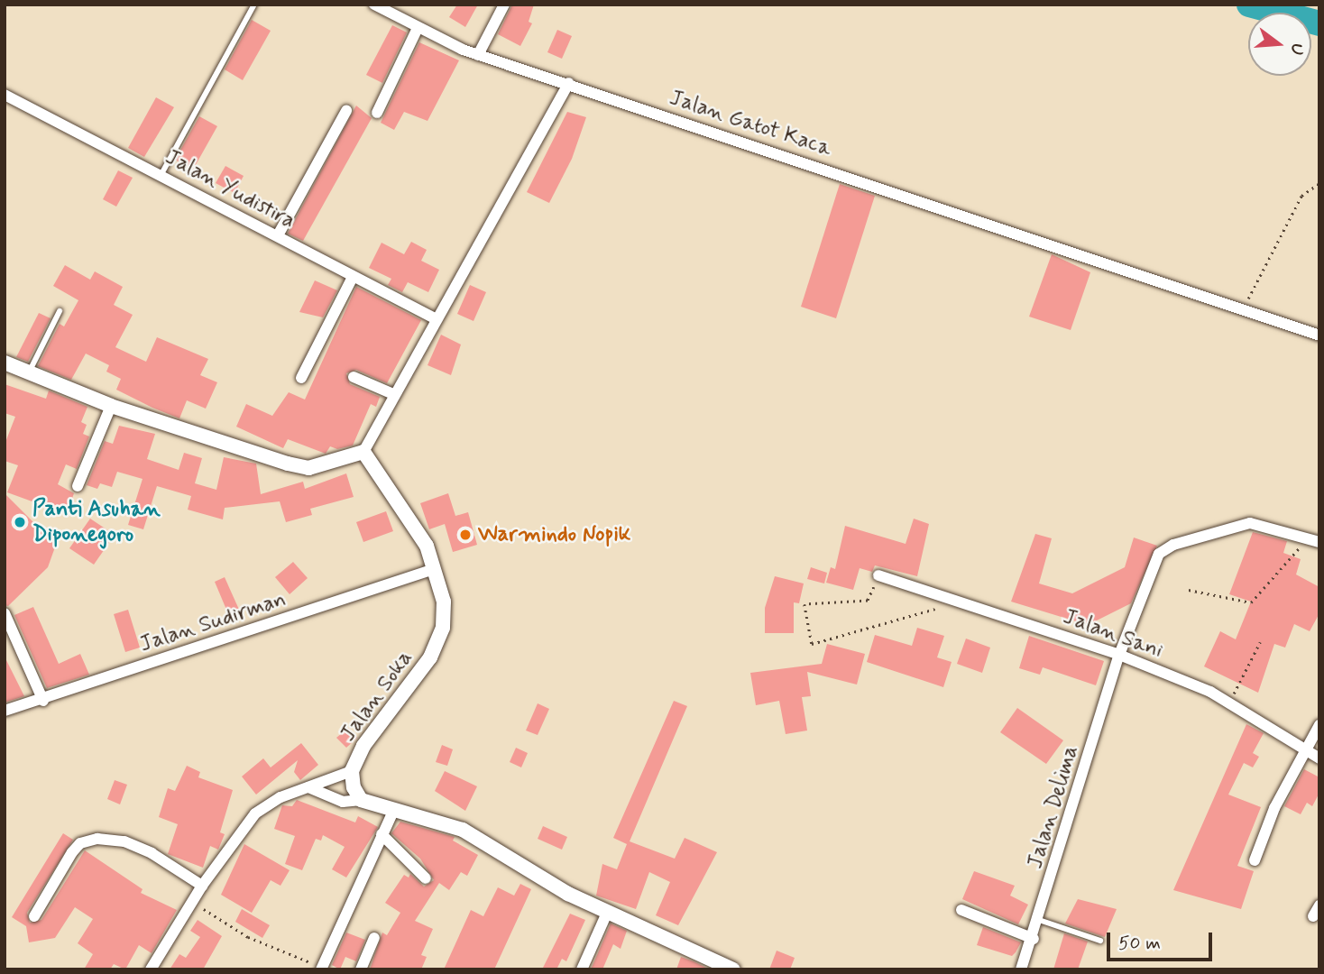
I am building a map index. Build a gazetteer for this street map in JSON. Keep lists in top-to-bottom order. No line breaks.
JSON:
{"streets":{"street":["Jalan Gatot Kaca","Jalan Yudistira","Jalan Sudirman","Jalan Sani","Jalan Soka","Jalan Delima"]},"crossings":[["Jalan Sudirman","Jalan Soka"],["Jalan Sani","Jalan Delima"]],"places":["Panti Asuhan Diponegoro","Warmindo Nopik"],"scale_bar":"50 m","north":"right"}
